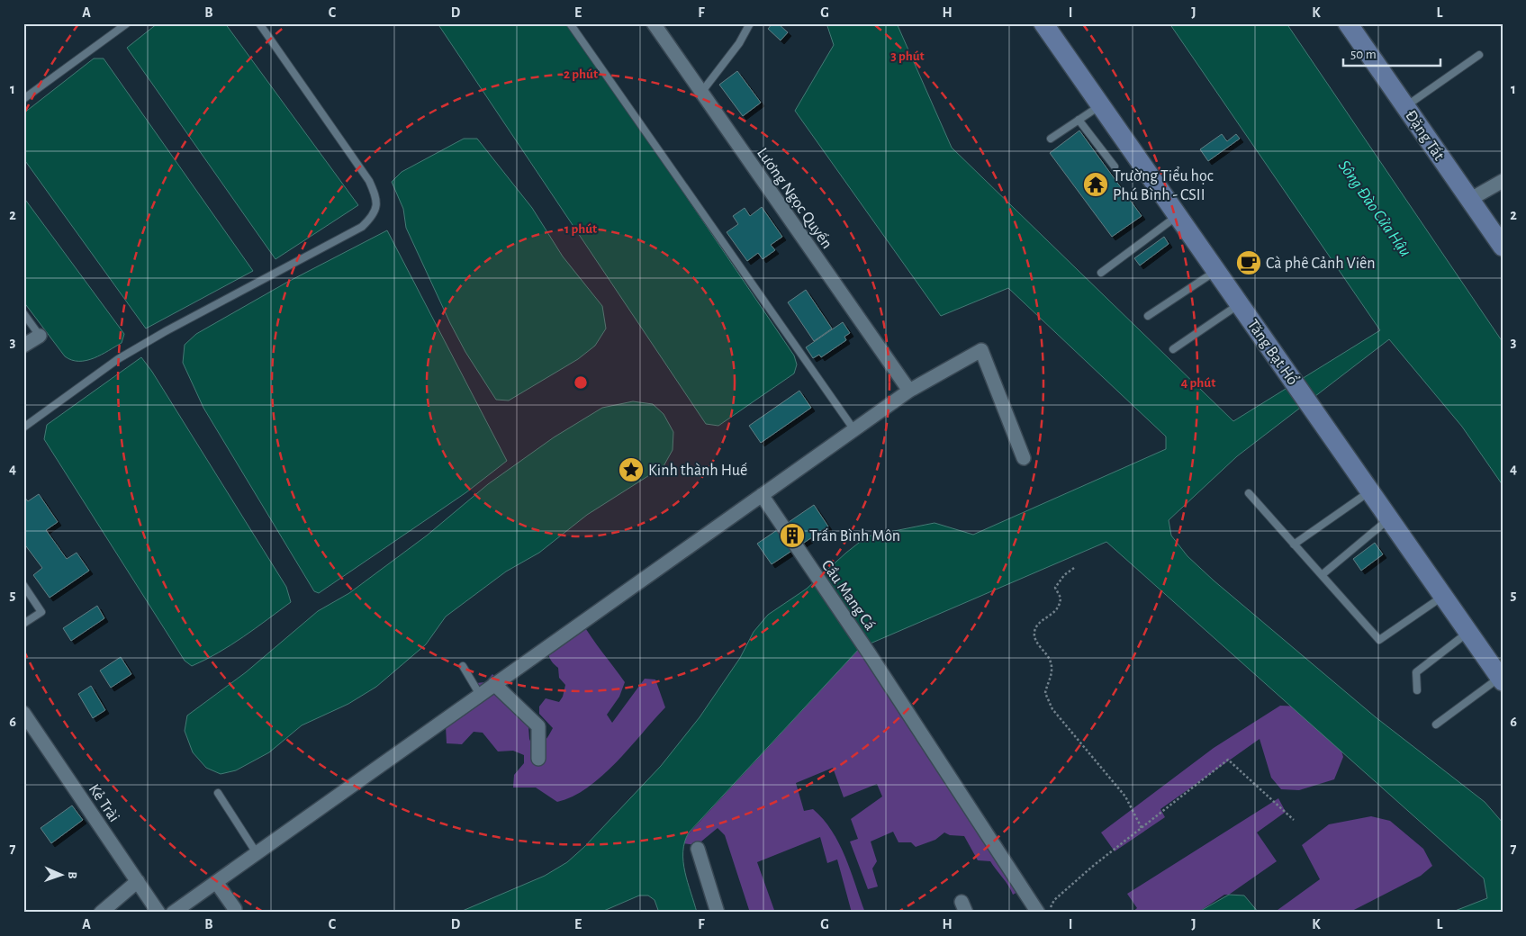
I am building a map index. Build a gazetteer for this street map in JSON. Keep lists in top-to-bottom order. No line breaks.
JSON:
{"streets":{"main road":["Đặng Tất","Tăng Bạt Hổ"],"street":["Lương Ngọc Quyến","Cầu Mang Cá","Kẻ Trài"]},"water":["Sông Đào Cửa Hậu"],"places":{"temple":["Trường Tiểu học Phú Bình - CSII"],"cafe":["Cà phê Cảnh Viên"],"place":["Kinh thành Huế"],"building":["Trấn Bình Môn"]},"scale_bar":"50 m","north":"right","grid":{"columns":["A","B","C","D","E","F","G","H","I","J","K","L"],"rows":["1","2","3","4","5","6","7"]},"rings":["3 phút","2 phút","1 phút","4 phút"]}
